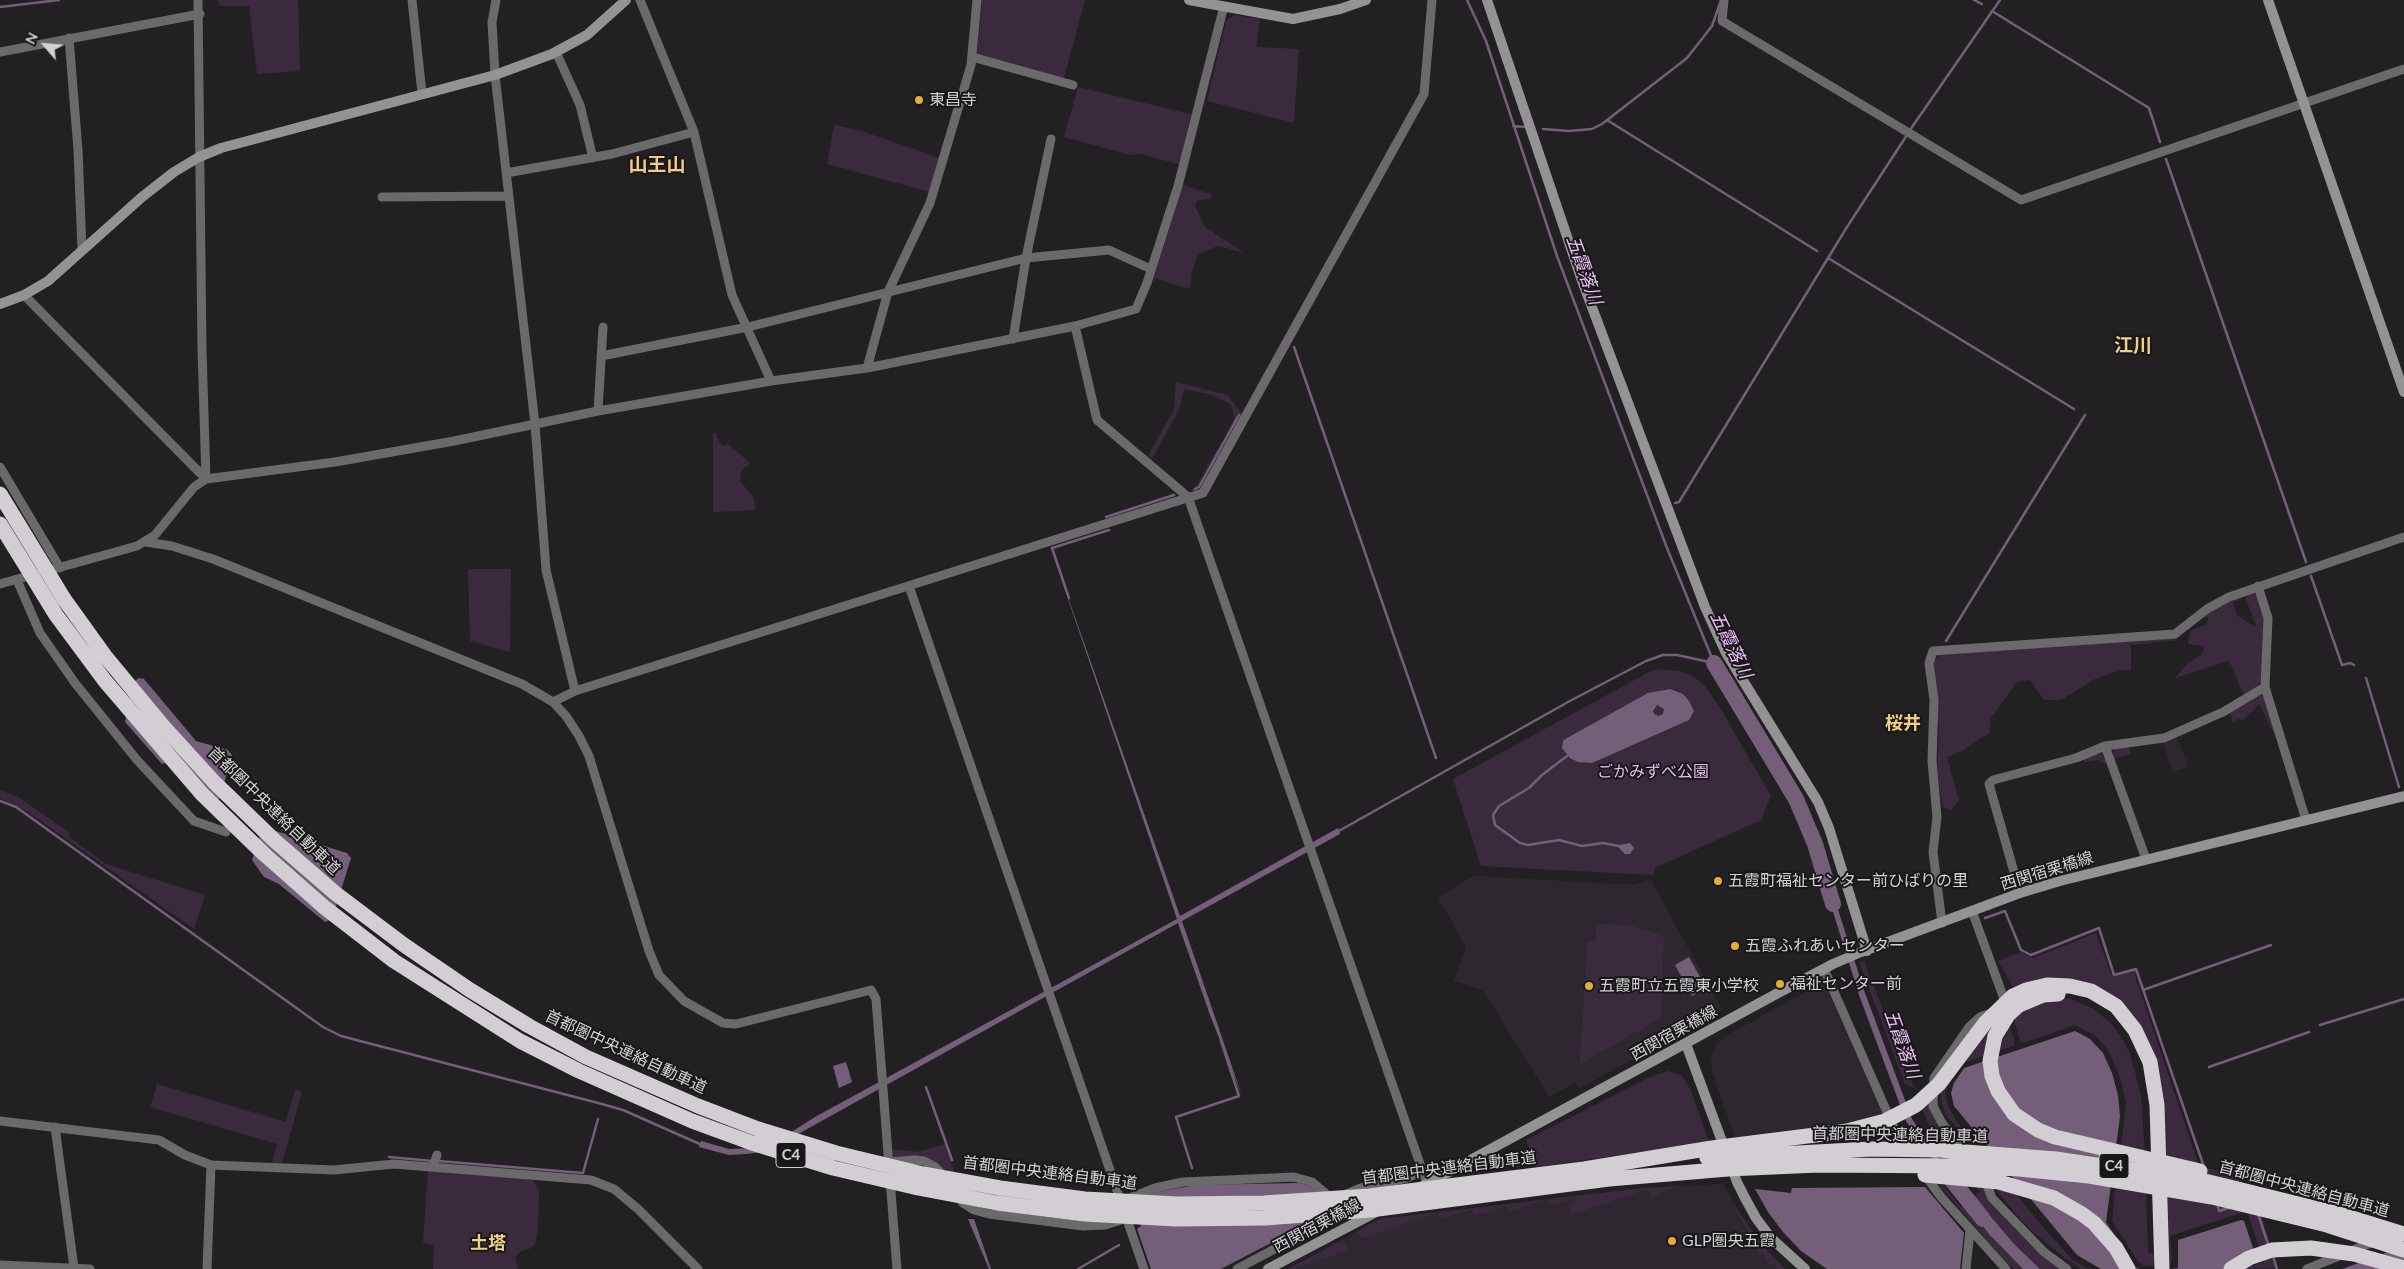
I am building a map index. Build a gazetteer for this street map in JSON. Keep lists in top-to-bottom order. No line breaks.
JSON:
{"streets":{"highway":["首都圏中央連絡自動車道","C4"],"street":["西関宿栗橋線"]},"districts":["山王山","江川","桜井","土塔"],"water":["五霞落川"],"parks":["ごかみずべ公園"],"places":["東昌寺","五霞町福祉センター前ひばりの里","五霞ふれあいセンター","福祉センター前","五霞町立五霞東小学校","GLP圏央五霞"],"north":"top left"}
